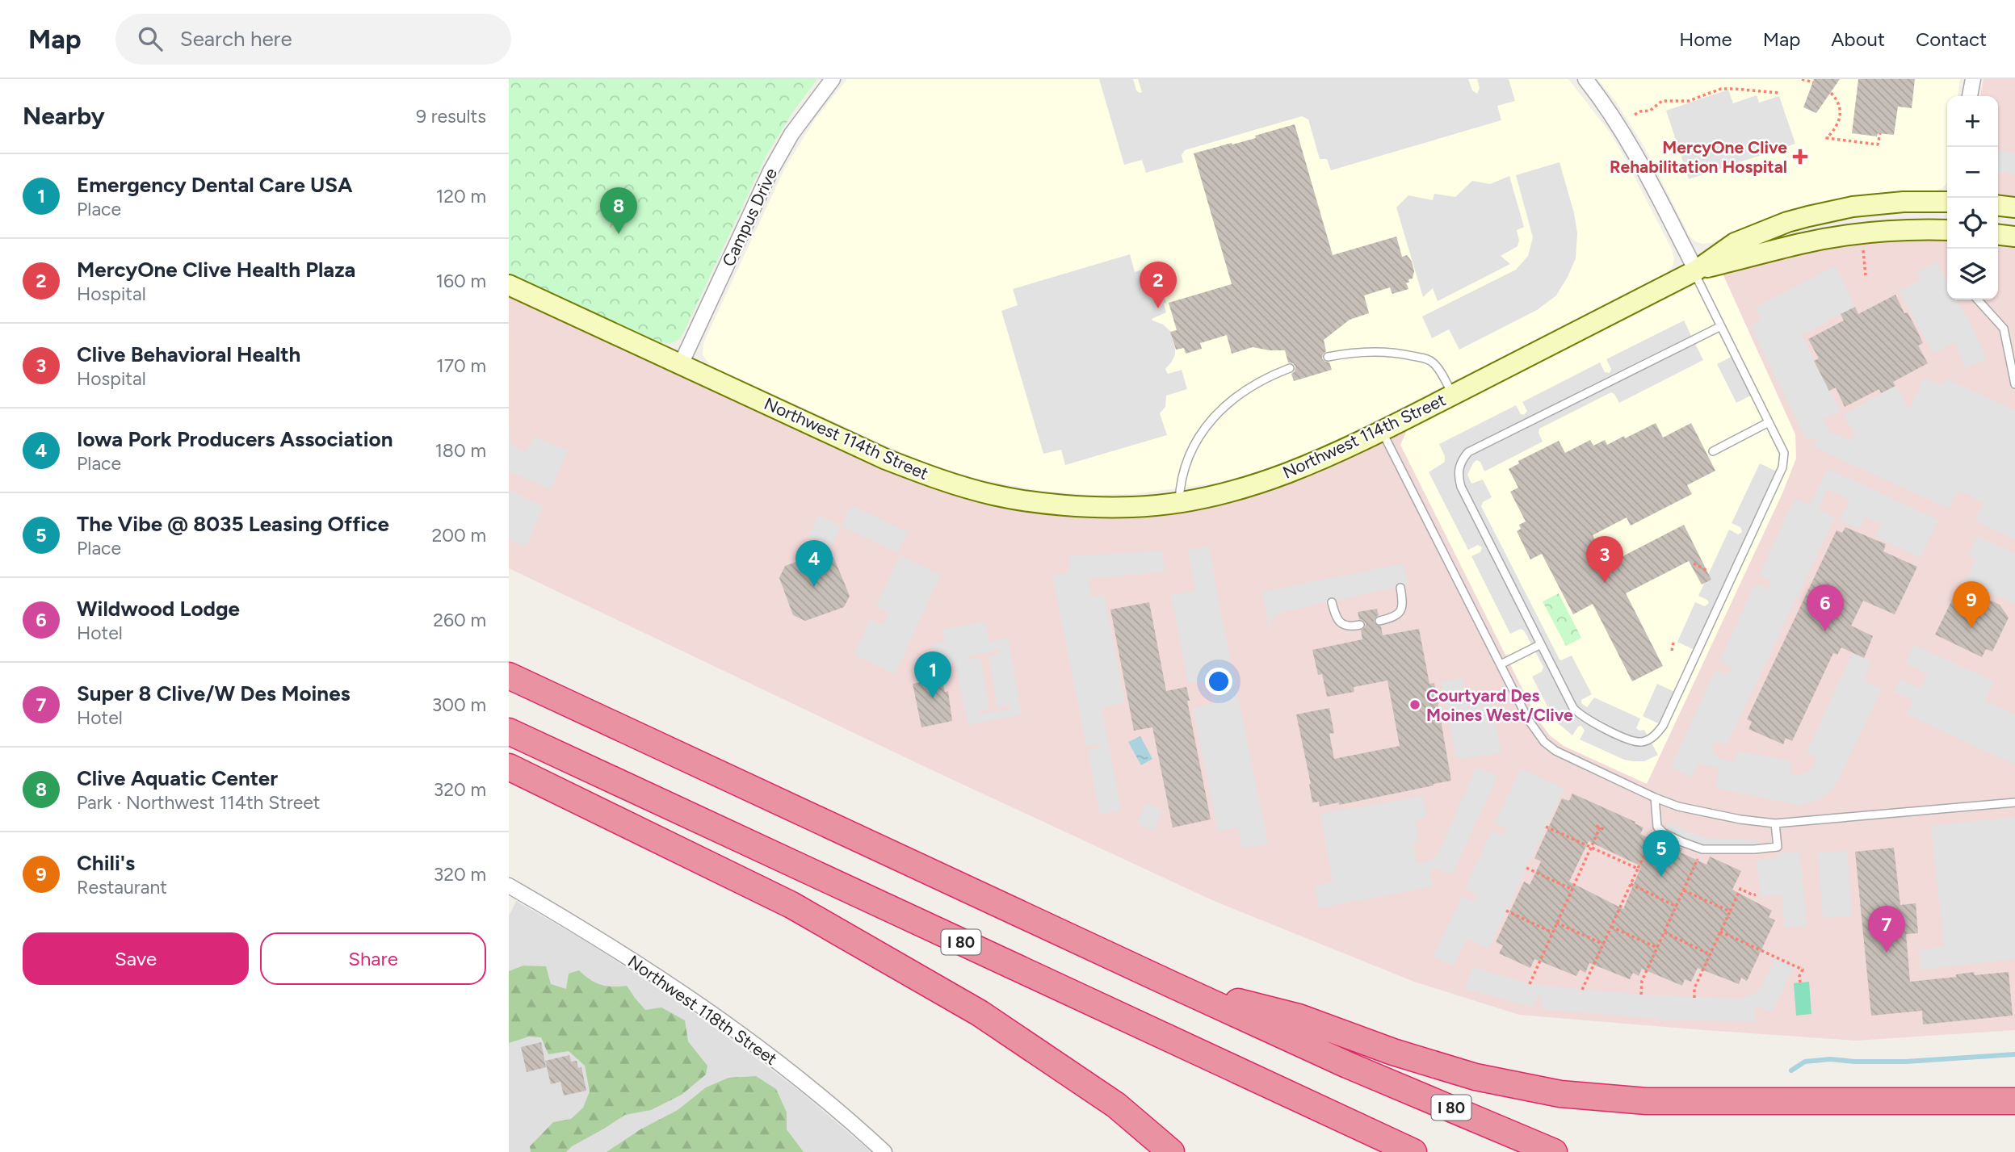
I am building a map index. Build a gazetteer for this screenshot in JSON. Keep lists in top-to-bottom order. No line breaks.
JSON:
{"streets":{"highway":["I 80"],"street":["Campus Drive","Northwest 114th Street","Northwest 118th Street"]},"crossings":[["Campus Drive","Northwest 114th Street"]],"places":{"health":["MercyOne Clive Rehabilitation Hospital"],"other":["Courtyard Des Moines West/Clive"]},"page":{"header":"Map","search":"Search here","nav":["Home","Map","About","Contact"],"heading":["Nearby","9 results"],"map_buttons":["+","−"],"list":[{"mark":"1","name":"Emergency Dental Care USA","note":"Place","value":"120 m"},{"mark":"2","name":"MercyOne Clive Health Plaza","note":"Hospital","value":"160 m"},{"mark":"3","name":"Clive Behavioral Health","note":"Hospital","value":"170 m"},{"mark":"4","name":"Iowa Pork Producers Association","note":"Place","value":"180 m"},{"mark":"5","name":"The Vibe @ 8035 Leasing Office","note":"Place","value":"200 m"},{"mark":"6","name":"Wildwood Lodge","note":"Hotel","value":"260 m"},{"mark":"7","name":"Super 8 Clive/W Des Moines","note":"Hotel","value":"300 m"},{"mark":"8","name":"Clive Aquatic Center","note":"Park · Northwest 114th Street","value":"320 m"},{"mark":"9","name":"Chili's","note":"Restaurant","value":"320 m"}],"pins":["8","2","3","4","9","6","1","5","7"],"buttons":["Save","Share"]}}
